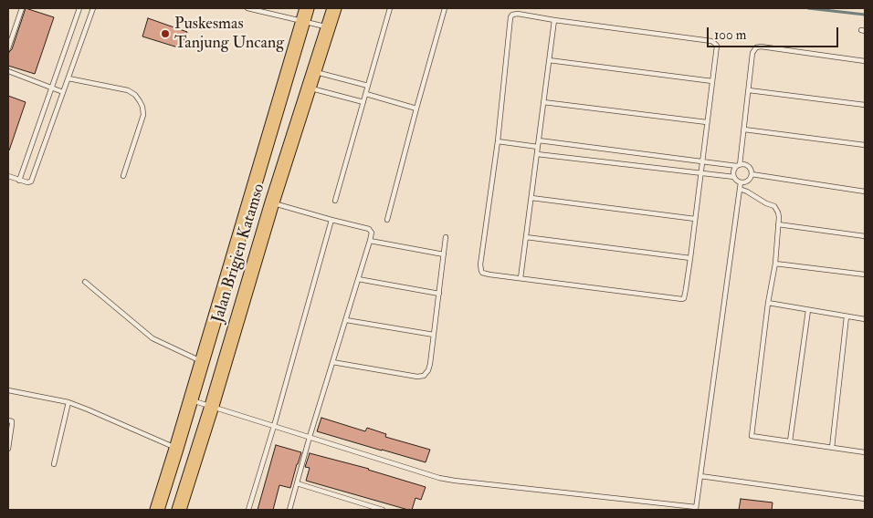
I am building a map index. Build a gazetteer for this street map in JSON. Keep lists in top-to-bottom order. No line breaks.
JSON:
{"streets":{"highway":["Jalan Brigjen Katamso"]},"places":["Puskesmas Tanjung Uncang"],"scale_bar":"100 m"}
